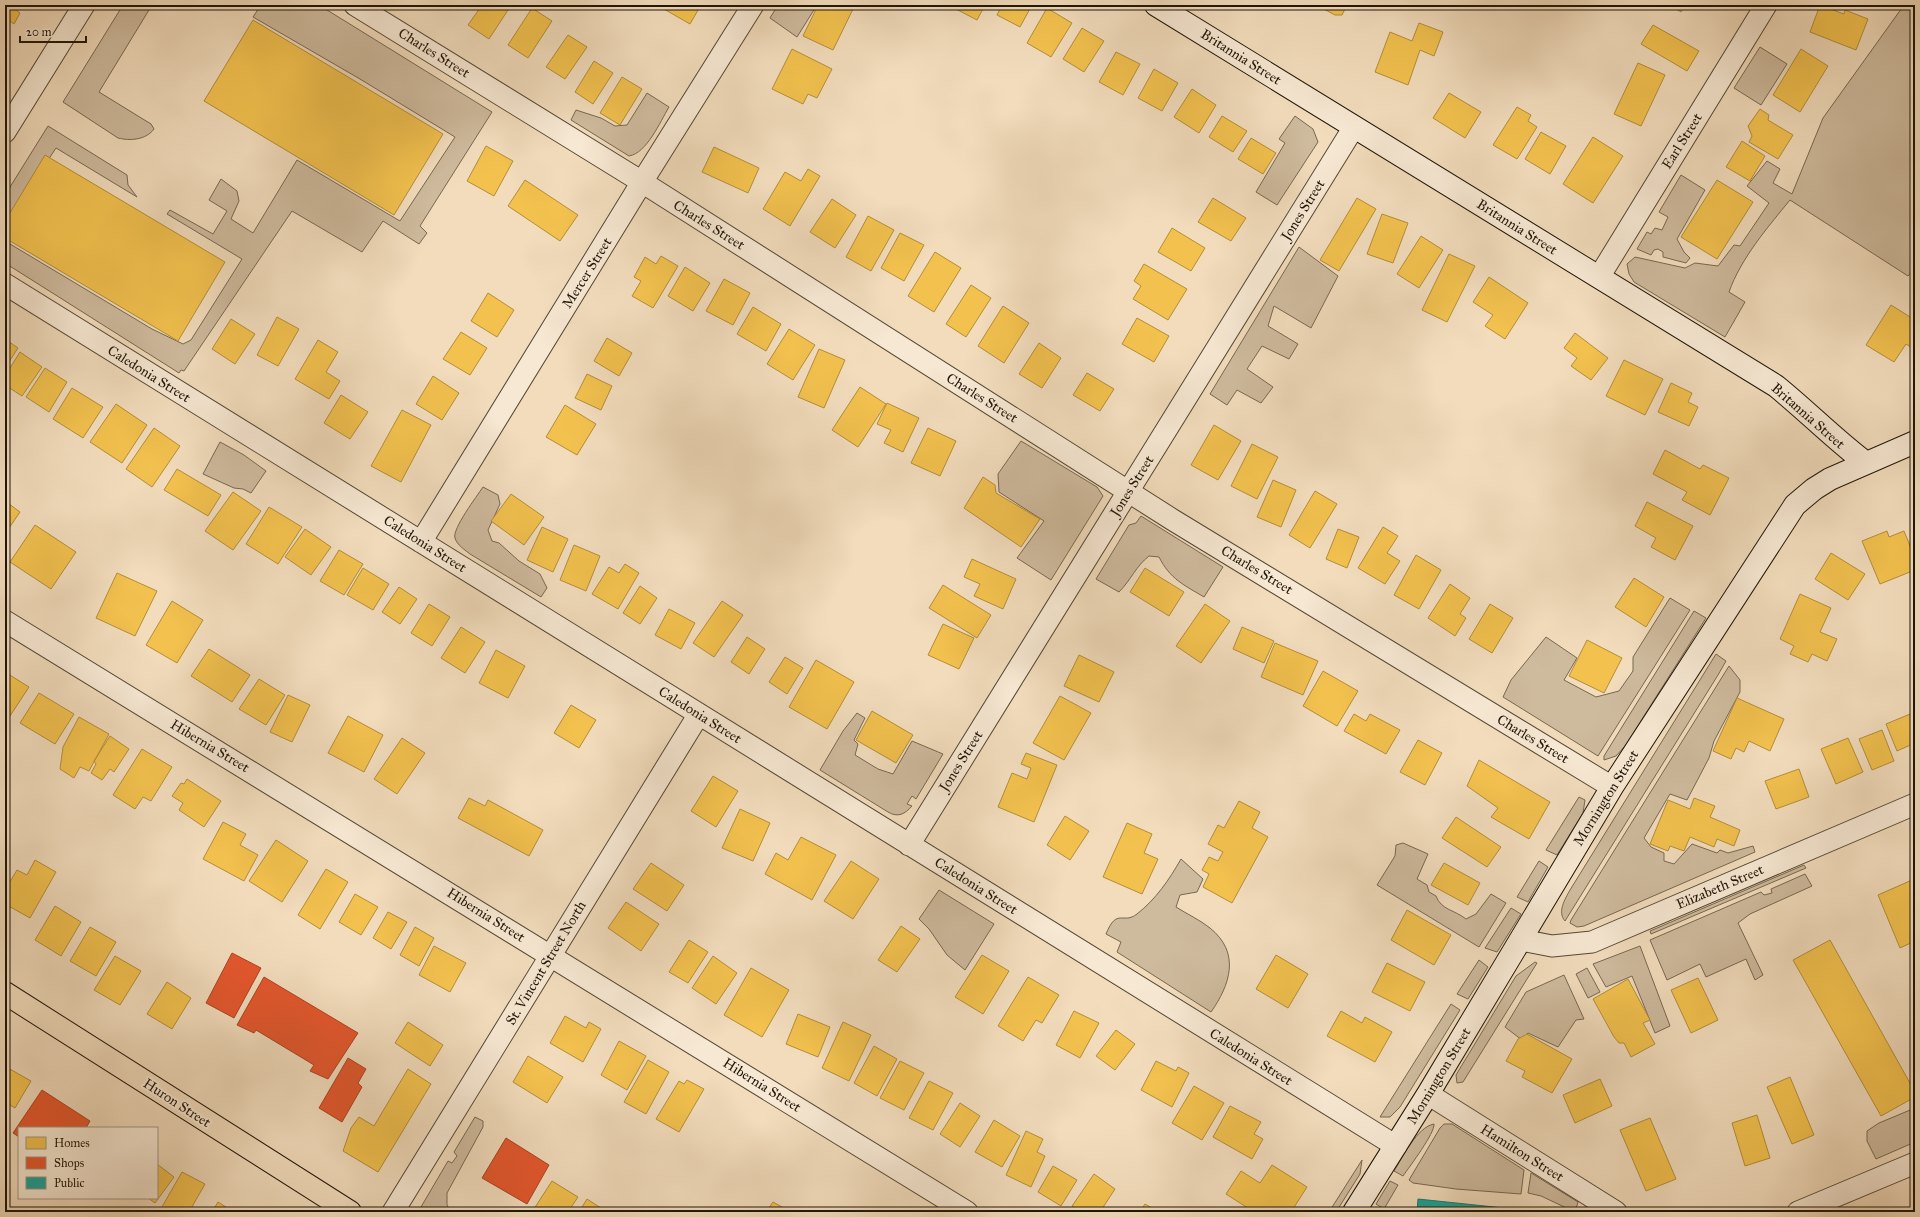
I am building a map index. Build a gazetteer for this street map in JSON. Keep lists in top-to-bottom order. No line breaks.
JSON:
{"streets":{"main road":["Huron Street"],"street":["Charles Street","Britannia Street","Earl Street","Jones Street","Mercer Street","Caledonia Street","Hibernia Street","Mornington Street","Elizabeth Street","St. Vincent Street North","Hamilton Street"]},"crossings":[["Charles Street","Jones Street"],["Charles Street","Mercer Street"],["Charles Street","Mornington Street"],["Britannia Street","Earl Street"],["Britannia Street","Jones Street"],["Britannia Street","Mornington Street"],["Jones Street","Caledonia Street"],["Mercer Street","Caledonia Street"],["Caledonia Street","Mornington Street"],["Caledonia Street","St. Vincent Street North"],["Hibernia Street","St. Vincent Street North"],["Mornington Street","Elizabeth Street"],["Mornington Street","Hamilton Street"]],"legend":["Homes","Shops","Public"],"scale_bar":"20 m"}
